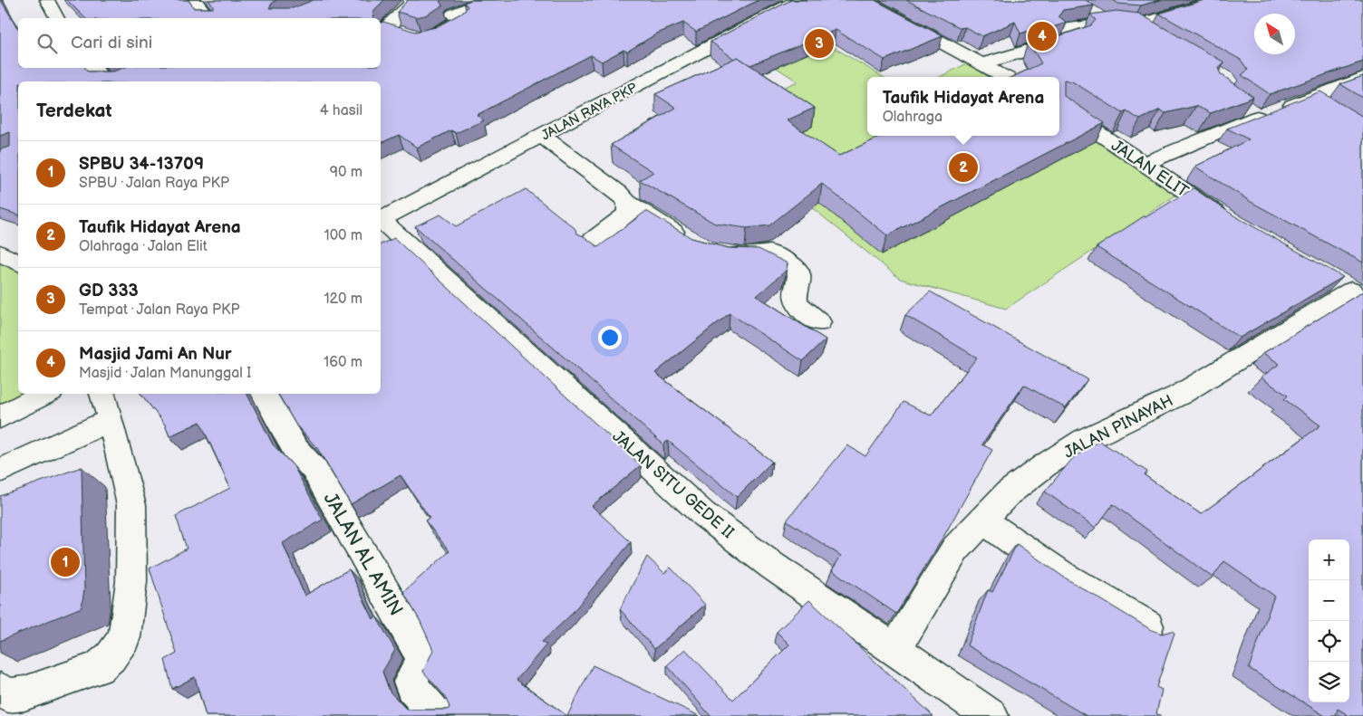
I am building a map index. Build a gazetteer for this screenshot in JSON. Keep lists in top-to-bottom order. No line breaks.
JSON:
{"streets":{"street":["JALAN RAYA PKP","JALAN ELIT","JALAN PINAYAH","JALAN SITU GEDE II","JALAN AL AMIN"]},"crossings":[["JALAN PINAYAH","JALAN SITU GEDE II"]],"north":"top left","page":{"search":"Cari di sini","pins":["4","3","2","1"],"popup":["Taufik Hidayat Arena","Olahraga"],"heading":["Terdekat","4 hasil"],"list":[{"mark":"1","name":"SPBU 34-13709","note":"SPBU · Jalan Raya PKP","value":"90 m"},{"mark":"2","name":"Taufik Hidayat Arena","note":"Olahraga · Jalan Elit","value":"100 m"},{"mark":"3","name":"GD 333","note":"Tempat · Jalan Raya PKP","value":"120 m"},{"mark":"4","name":"Masjid Jami An Nur","note":"Masjid · Jalan Manunggal I","value":"160 m"}],"map_buttons":["+","−"]}}
